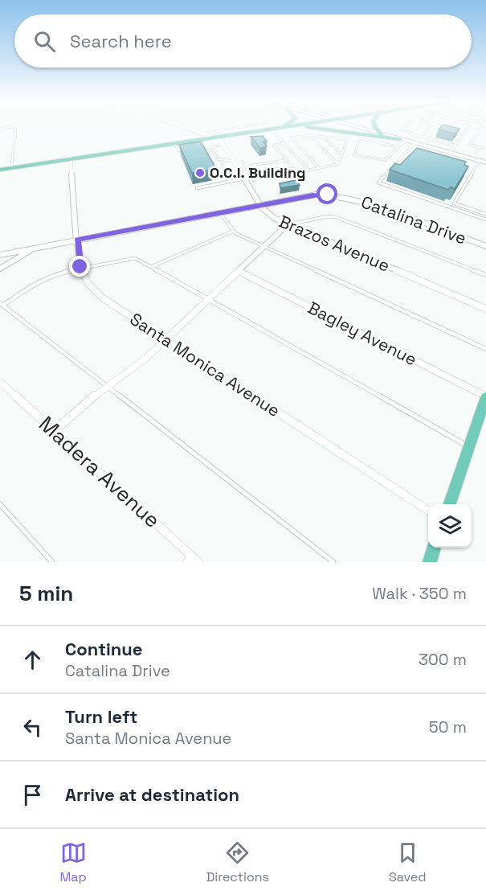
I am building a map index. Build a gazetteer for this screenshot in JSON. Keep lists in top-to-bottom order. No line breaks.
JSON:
{"streets":{"street":["Catalina Drive","Brazos Avenue","Bagley Avenue","Santa Monica Avenue","Madera Avenue"]},"crossings":[["Catalina Drive","Brazos Avenue"],["Catalina Drive","Santa Monica Avenue"]],"places":["O.C.I. Building"],"page":{"search":"Search here","heading":["5 min","Walk · 350 m"],"list":[["Continue","Catalina Drive","300 m"],["Turn left","Santa Monica Avenue","50 m"],"Arrive at destination"],"nav":["Map","Directions","Saved"]}}
